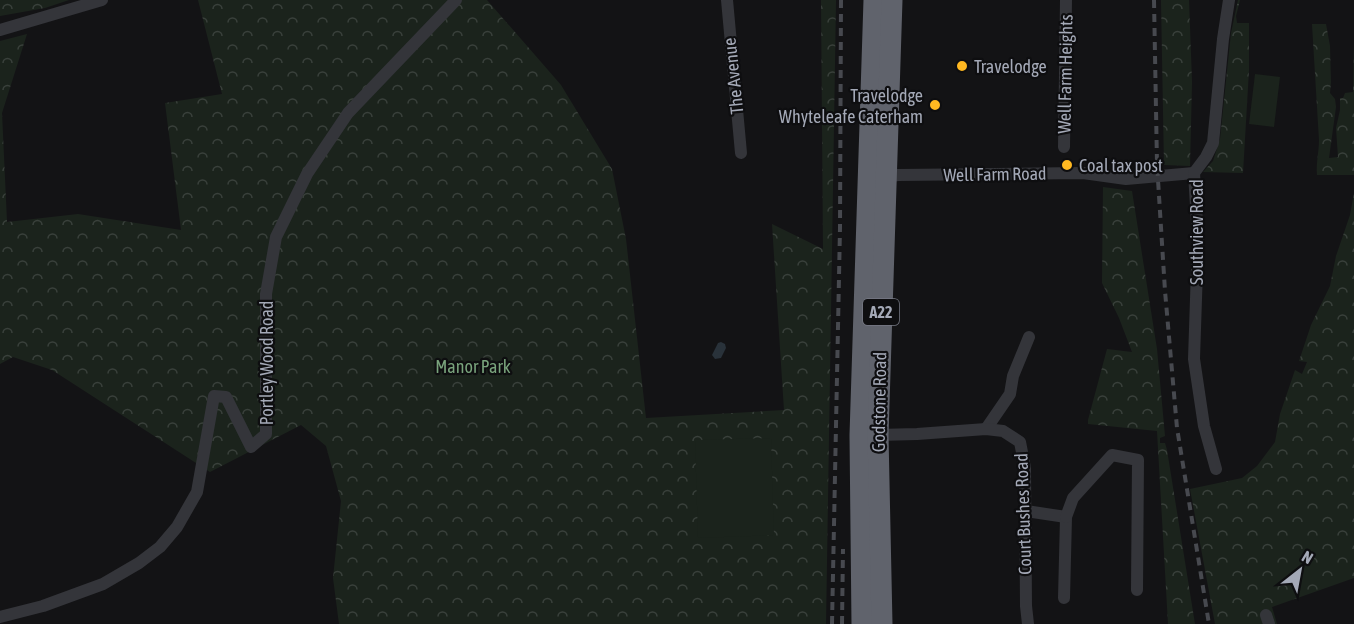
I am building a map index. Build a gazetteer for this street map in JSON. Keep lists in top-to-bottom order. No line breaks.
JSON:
{"streets":{"highway":["A22","Godstone Road"],"street":["Well Farm Heights","The Avenue","Well Farm Road","Southview Road","Portley Wood Road","Court Bushes Road"]},"crossings":[["Well Farm Road","Southview Road"],["Well Farm Road","Godstone Road"],["Godstone Road","Court Bushes Road"]],"parks":["Manor Park"],"places":["Travelodge","Travelodge Whyteleafe Caterham","Coal tax post"],"north":"top right"}
